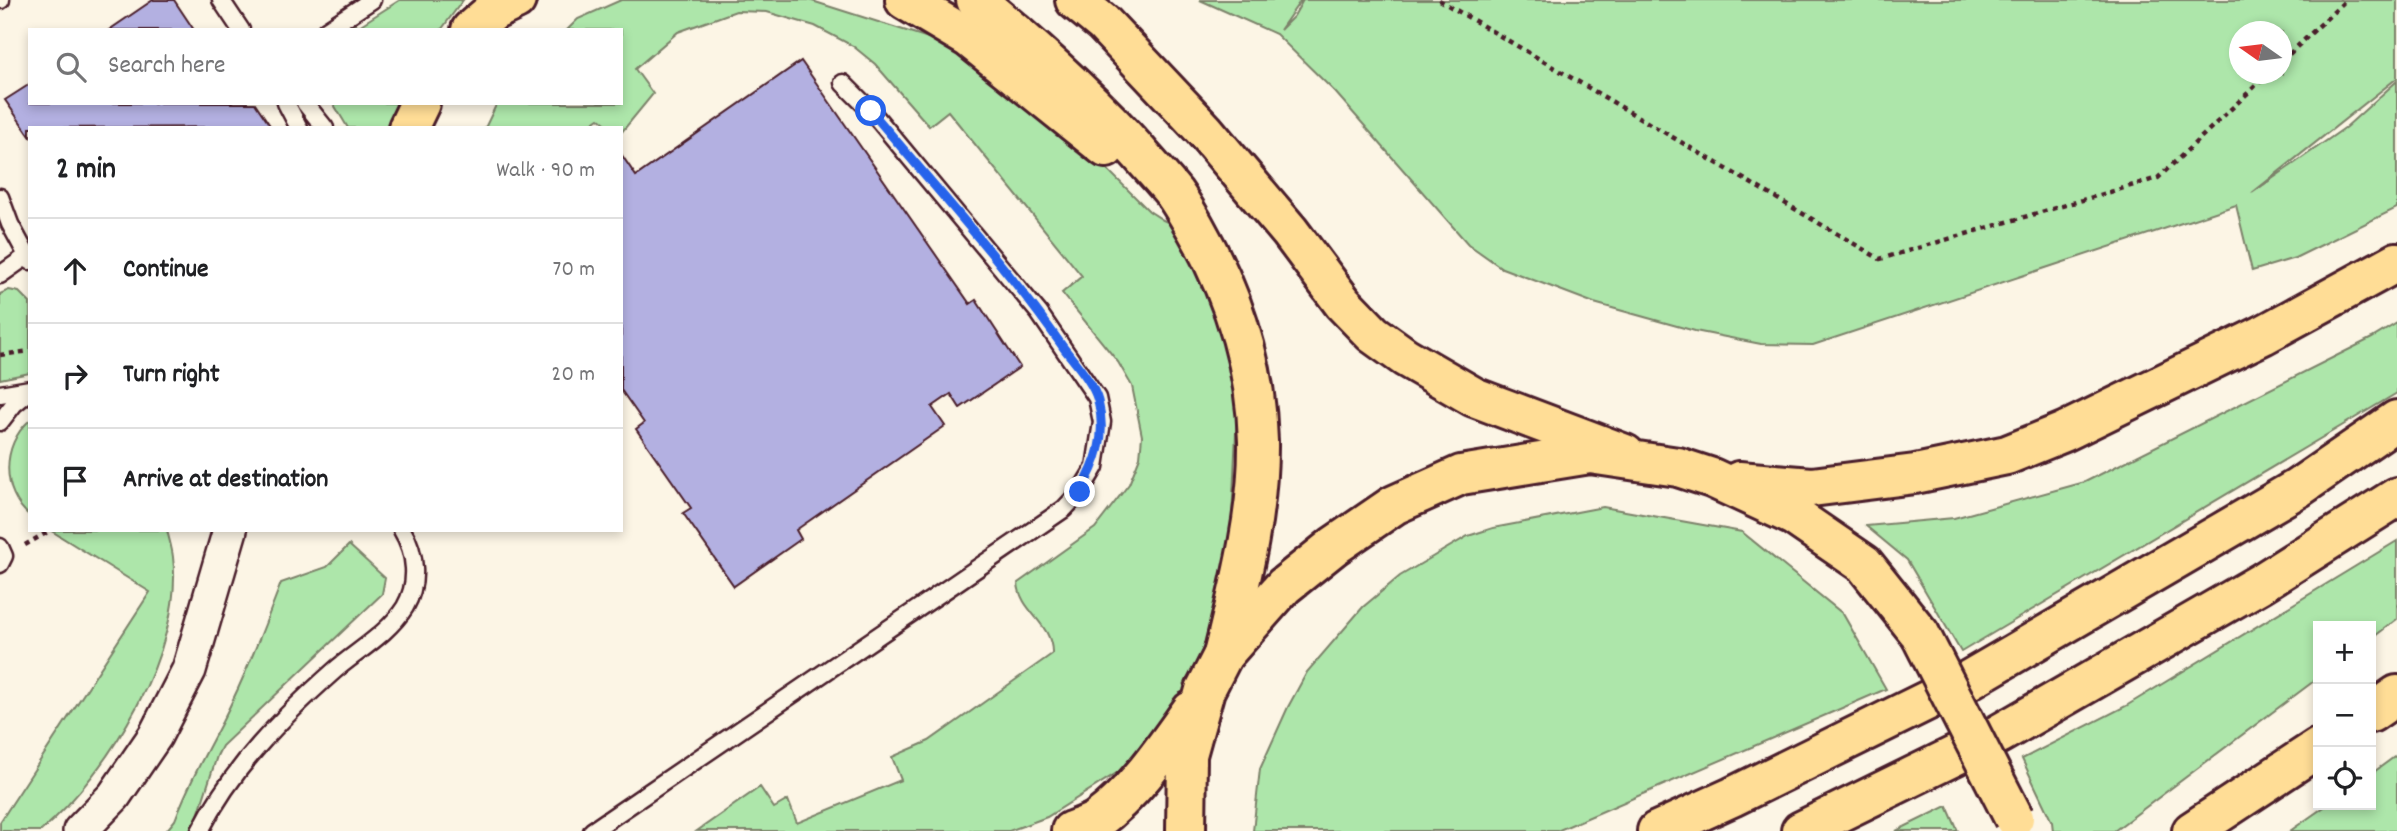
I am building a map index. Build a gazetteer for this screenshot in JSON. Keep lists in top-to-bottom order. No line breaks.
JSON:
{"north":"left","page":{"search":"Search here","heading":["2 min","Walk · 90 m"],"list":[["Continue","70 m"],["Turn right","20 m"],"Arrive at destination"],"map_buttons":["+","−"]}}
